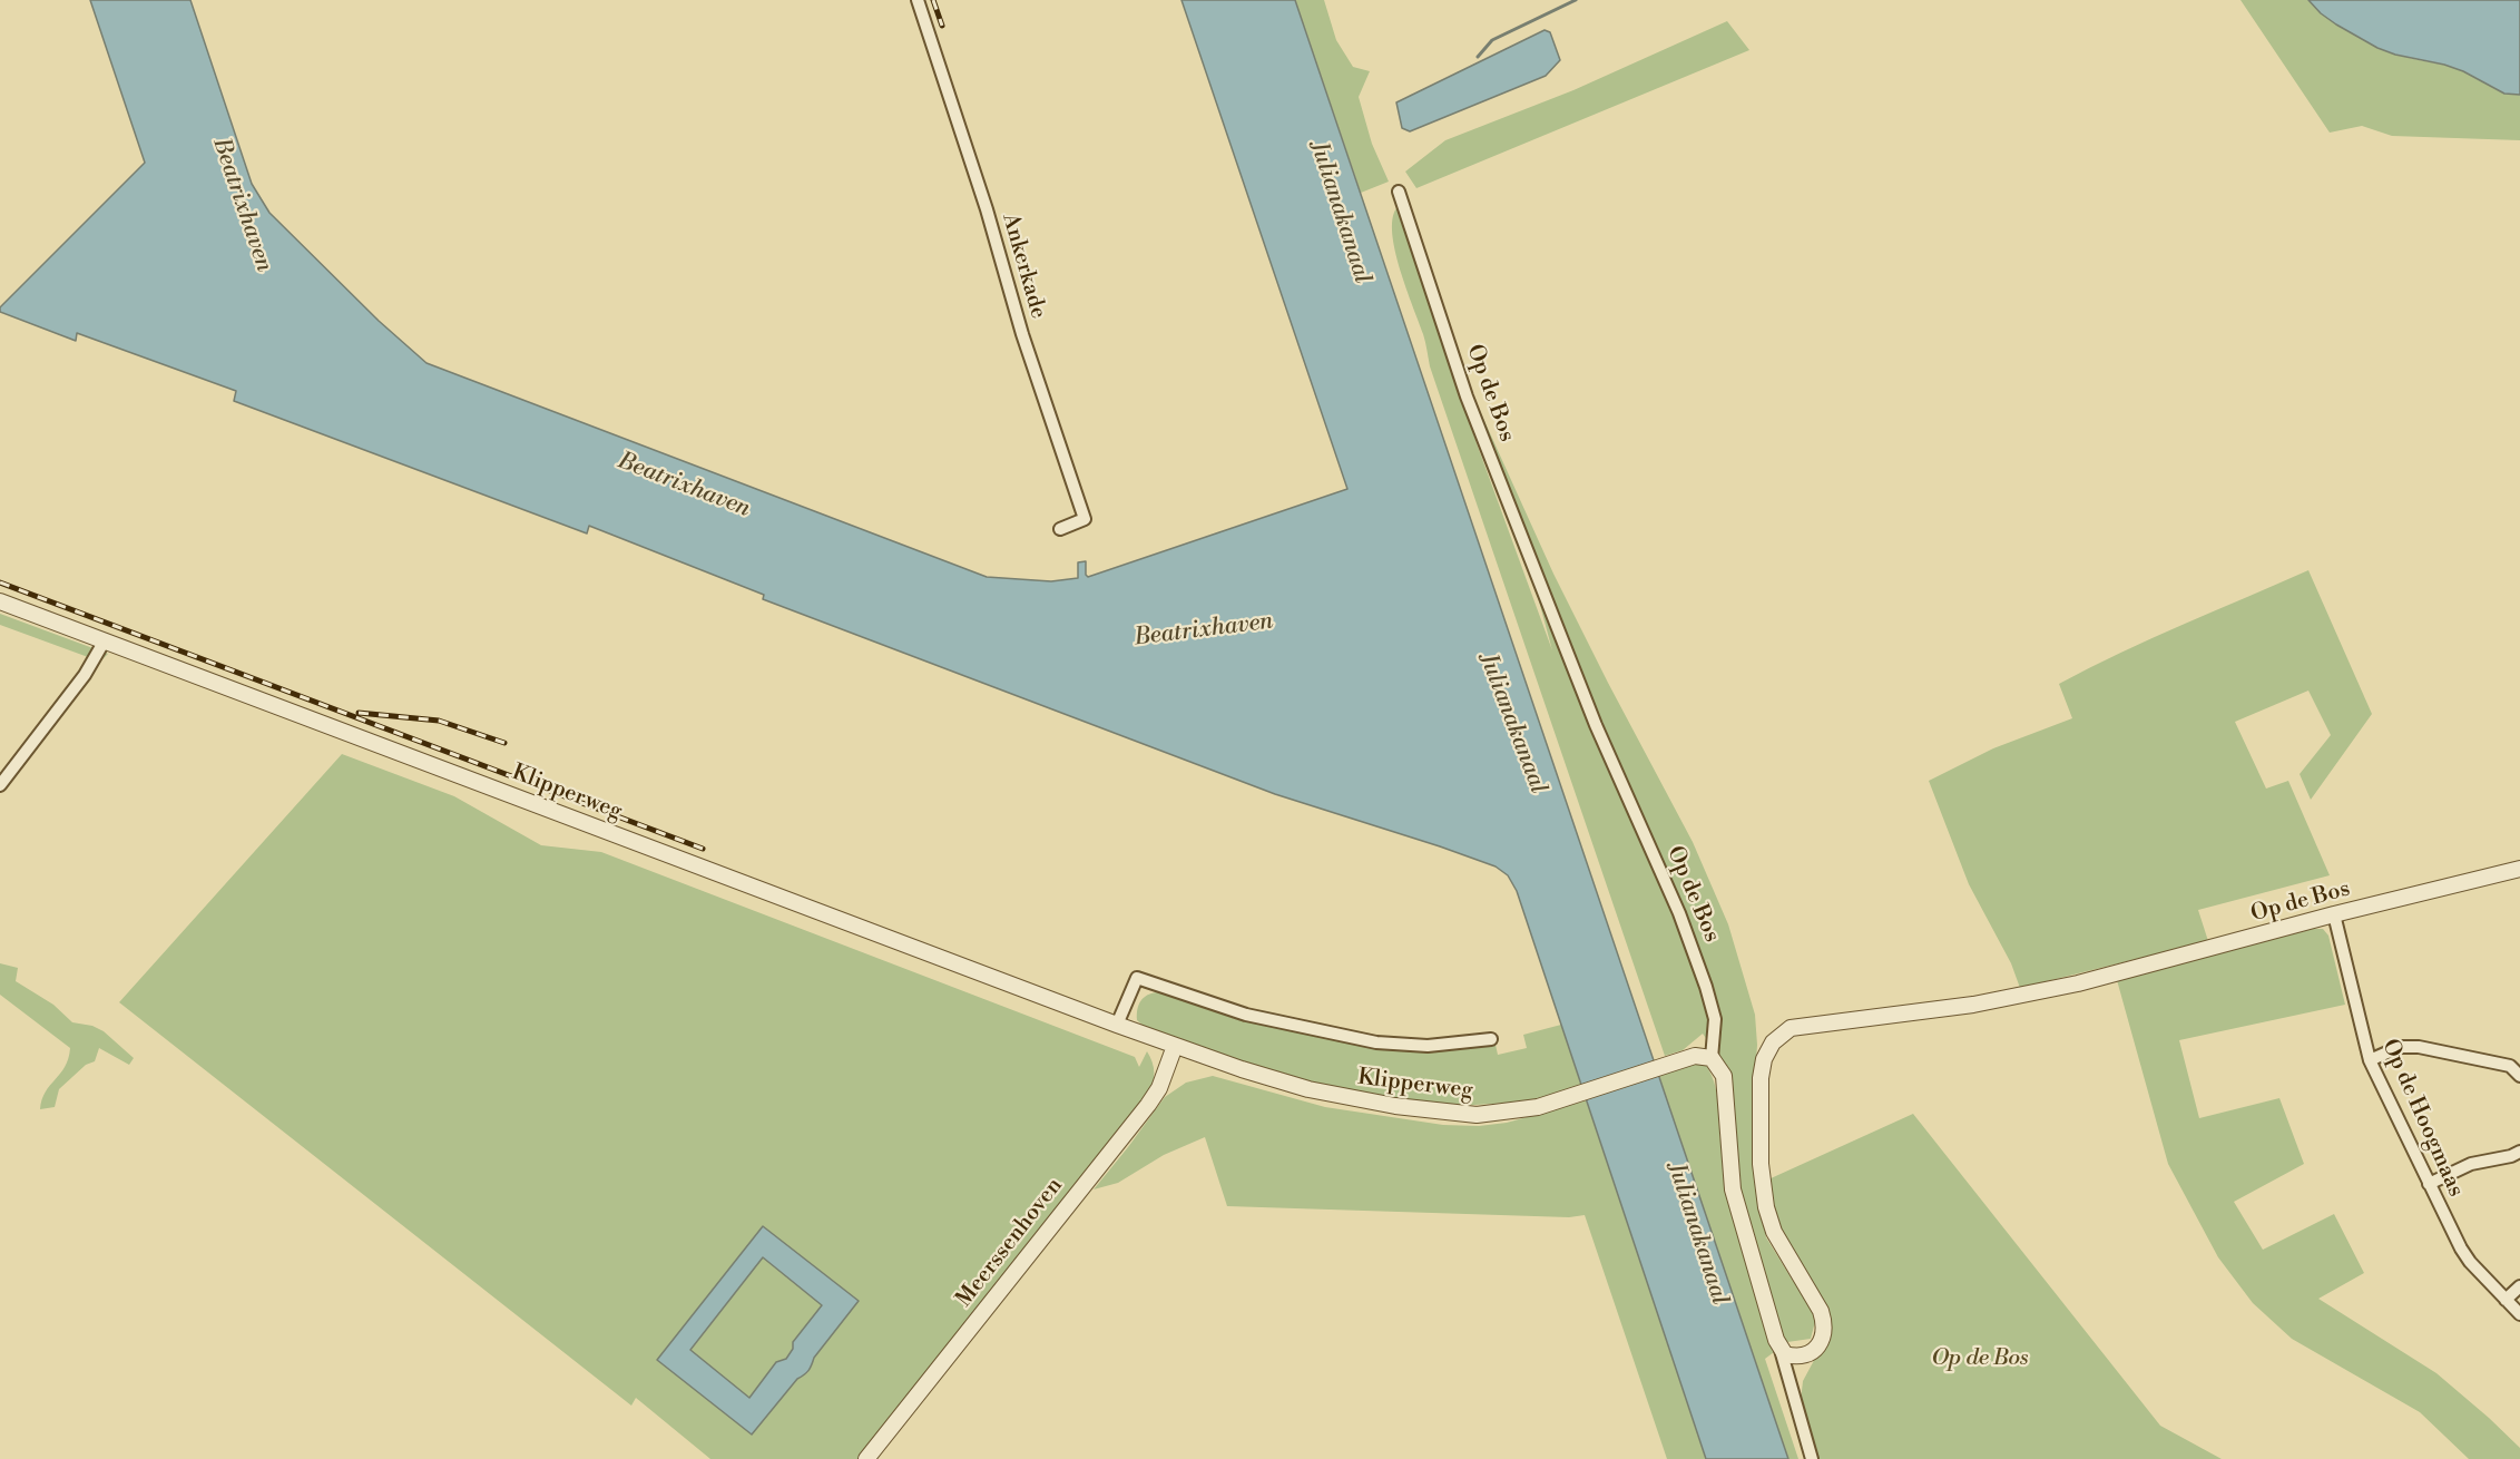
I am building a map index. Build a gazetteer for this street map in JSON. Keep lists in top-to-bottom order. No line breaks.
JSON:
{"streets":{"street":["Ankerkade","Op de Bos","Klipperweg","Op de Hoogmaas","Meerssenhoven"]},"crossings":[["Op de Bos","Klipperweg"],["Op de Bos","Op de Hoogmaas"],["Klipperweg","Meerssenhoven"]],"water":["Beatrixhaven","Julianakanaal"],"parks":["Op de Bos"]}
